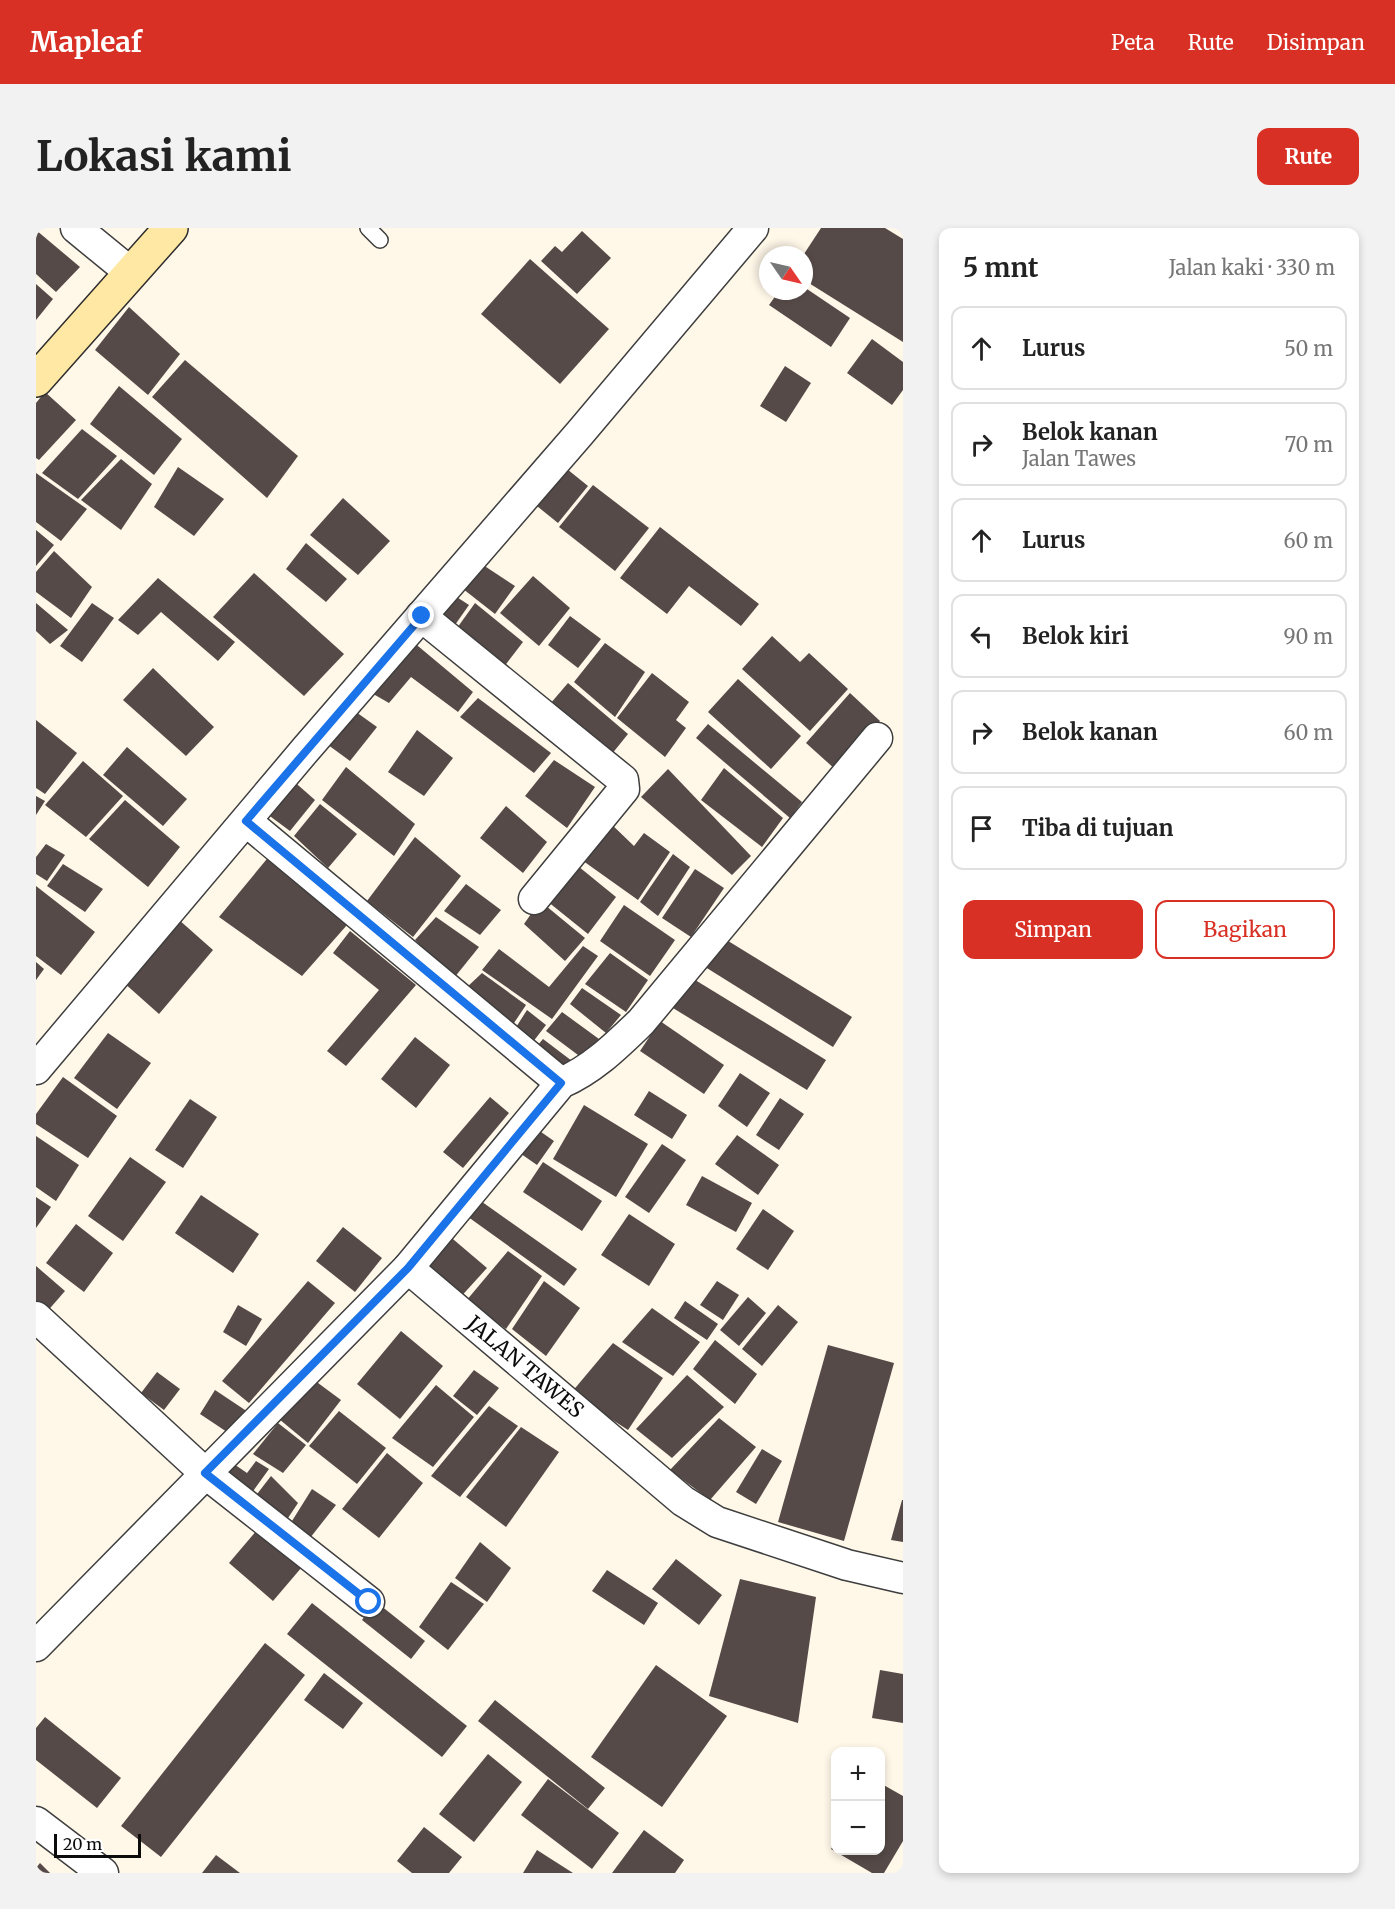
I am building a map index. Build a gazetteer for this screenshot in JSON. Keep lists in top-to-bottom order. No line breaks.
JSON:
{"streets":{"street":["JALAN TAWES"]},"scale_bar":"20 m","north":"bottom right","page":{"header":"Mapleaf","nav":["Peta","Rute","Disimpan"],"buttons":["Rute",["Simpan","Bagikan"]],"title":"Lokasi kami","heading":["5 mnt","Jalan kaki · 330 m"],"list":[["Lurus","50 m"],["Belok kanan","Jalan Tawes","70 m"],["Lurus","60 m"],["Belok kiri","90 m"],["Belok kanan","60 m"],"Tiba di tujuan"],"map_buttons":["+","−"],"scale":"20 m"}}
